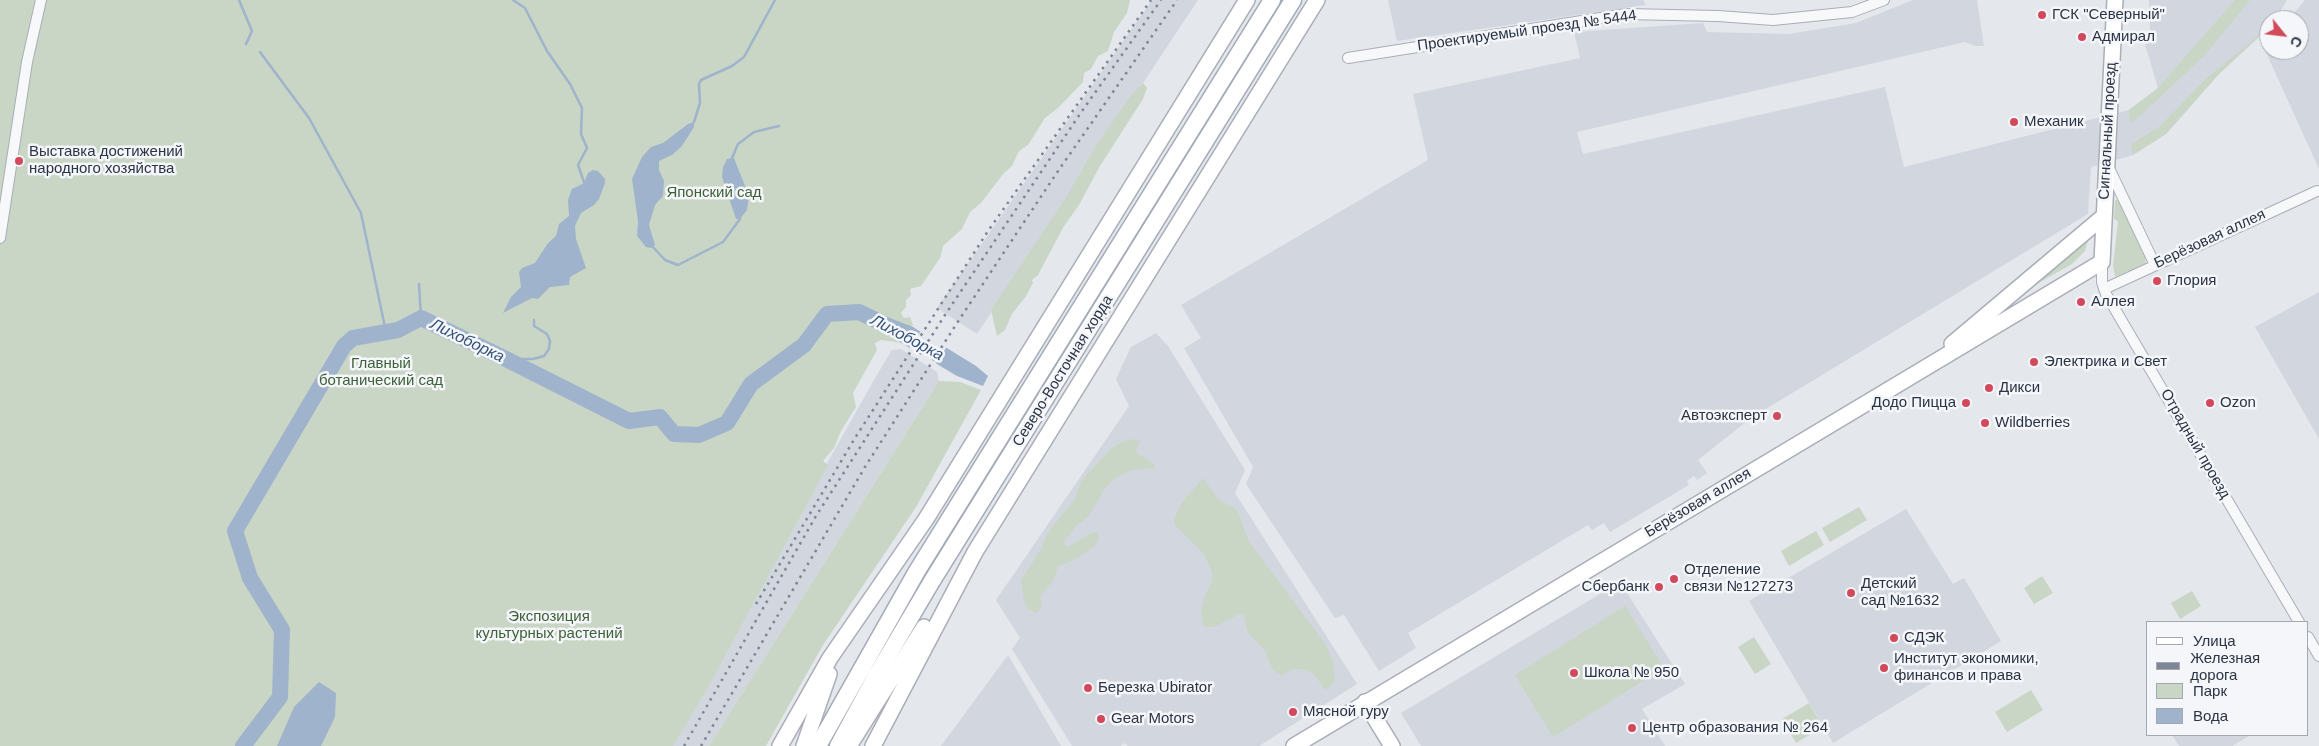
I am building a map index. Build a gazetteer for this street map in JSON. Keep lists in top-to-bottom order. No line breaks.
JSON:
{"streets":{"main road":["Сигнальный проезд","Берёзовая аллея","Северо-Восточная хорда"],"street":["Проектируемый проезд № 5444","Отрадный проезд"]},"crossings":[["Сигнальный проезд","Берёзовая аллея"],["Сигнальный проезд","Отрадный проезд"],["Берёзовая аллея","Отрадный проезд"]],"water":["Лихоборка"],"parks":["Японский сад","Главный ботанический сад","Экспозиция культурных растений"],"places":["ГСК \"Северный\"","Адмирал","Механик","Выставка достижений народного хозяйства","Глория","Аллея","Электрика и Свет","Дикси","Додо Пицца","Ozon","Автоэксперт","Wildberries","Отделение связи №127273","Сбербанк","Детский сад №1632","СДЭК","Институт экономики, финансов и права","Школа № 950","Березка Ubirator","Мясной гуру","Gear Motors","Центр образования № 264"],"legend":["Улица","Железная дорога","Парк","Вода"],"north":"bottom right"}
